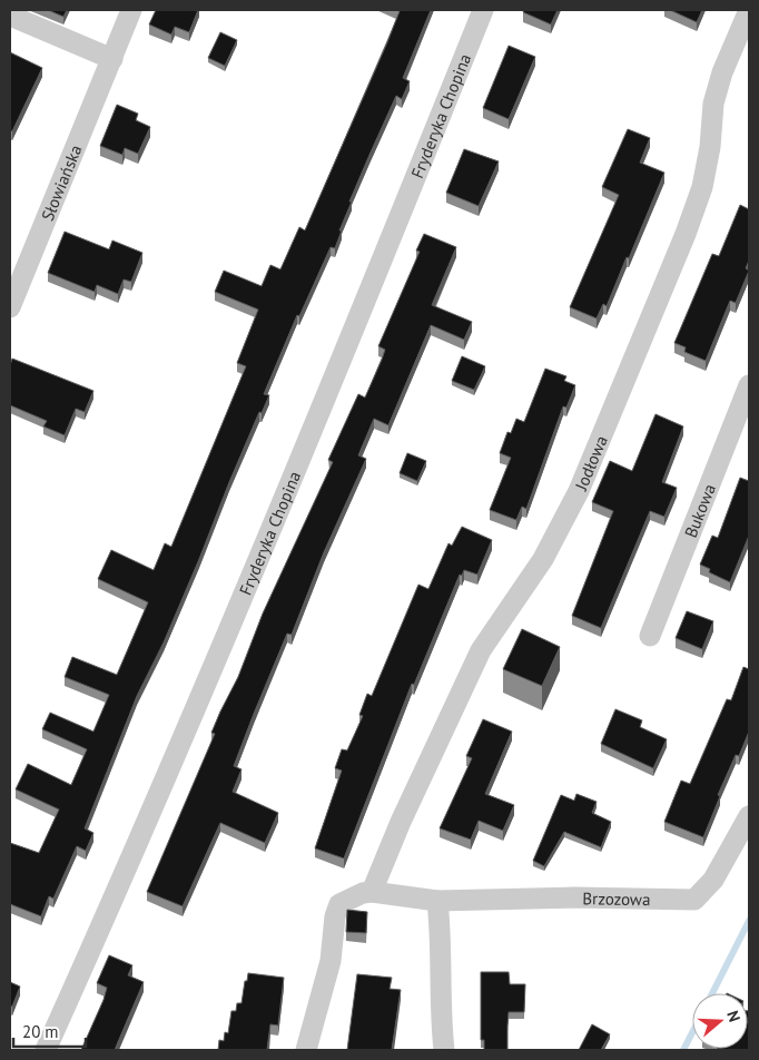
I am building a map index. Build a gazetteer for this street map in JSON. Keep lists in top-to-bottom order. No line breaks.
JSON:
{"streets":{"street":["Fryderyka Chopina","Słowiańska","Jodłowa","Bukowa","Brzozowa"]},"crossings":[["Jodłowa","Brzozowa"]],"scale_bar":"20 m","north":"right"}
